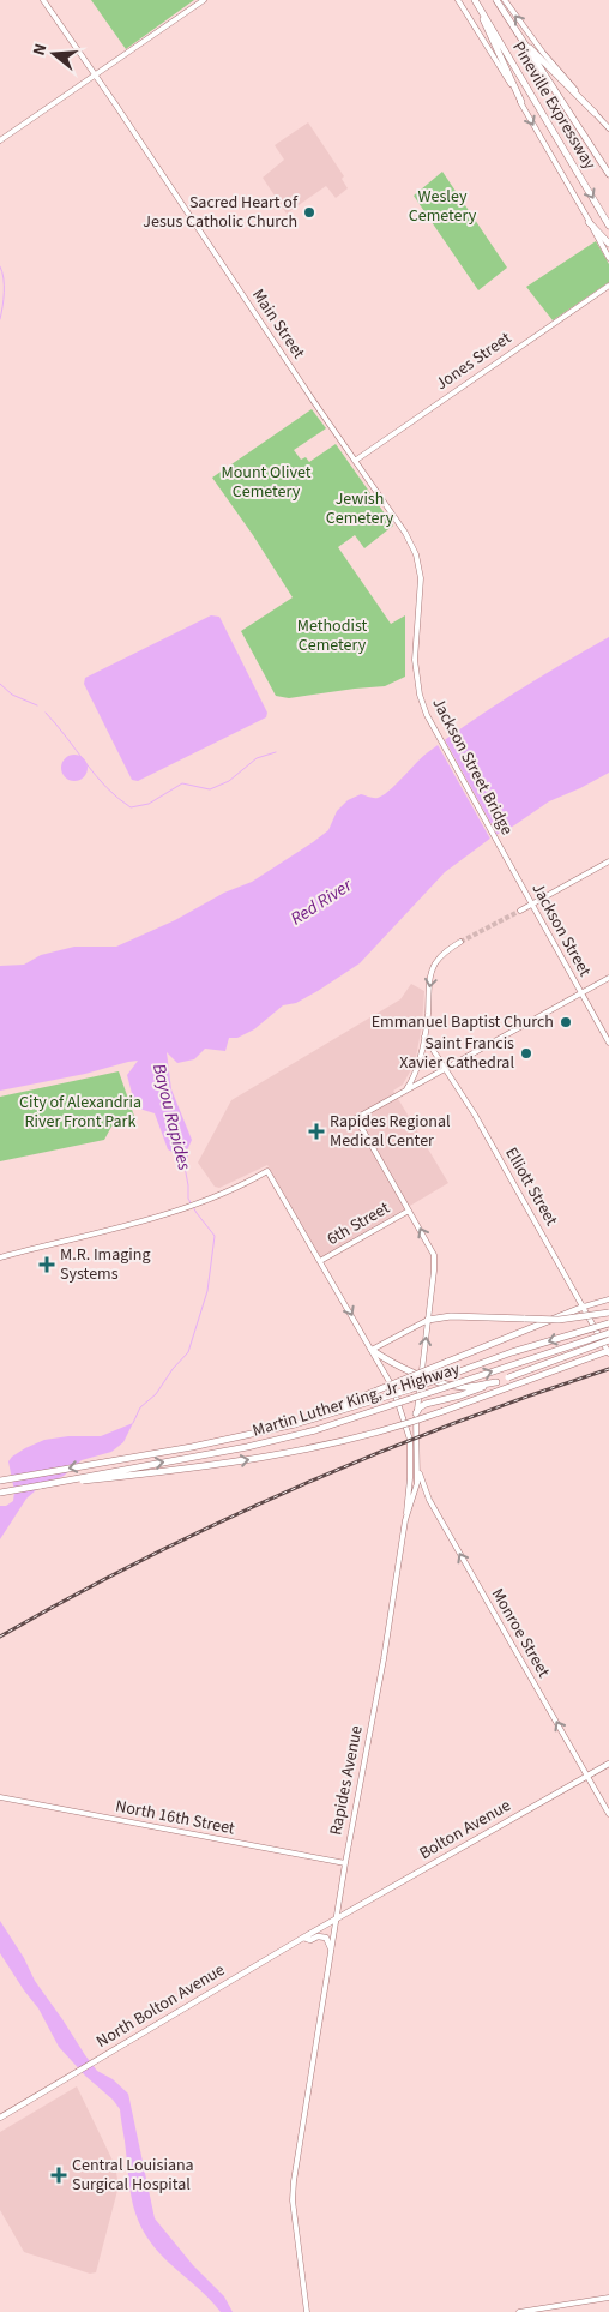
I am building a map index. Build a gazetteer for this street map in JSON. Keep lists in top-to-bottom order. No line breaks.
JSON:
{"streets":{"highway":["Pineville Expressway","Martin Luther King, Jr Highway"],"main road":["Main Street","Jones Street","Jackson Street Bridge","Jackson Street","Elliott Street","6th Street","Monroe Street","Rapides Avenue","North 16th Street","Bolton Avenue","North Bolton Avenue"]},"crossings":[["Main Street","Jones Street"],["Main Street","Jackson Street Bridge"],["Jackson Street Bridge","Jackson Street"],["6th Street","Rapides Avenue"],["Monroe Street","Rapides Avenue"],["Monroe Street","Bolton Avenue"],["Rapides Avenue","North 16th Street"],["Rapides Avenue","Bolton Avenue"],["Rapides Avenue","North Bolton Avenue"],["Bolton Avenue","North Bolton Avenue"]],"one_way":["Monroe Street"],"water":["Red River","Bayou Rapides"],"parks":["Wesley Cemetery","Mount Olivet Cemetery","Jewish Cemetery","Methodist Cemetery","City of Alexandria River Front Park"],"places":{"other":["Sacred Heart of Jesus Catholic Church","Emmanuel Baptist Church","Saint Francis Xavier Cathedral"],"health":["Rapides Regional Medical Center","M.R. Imaging Systems","Central Louisiana Surgical Hospital"]},"north":"left"}
